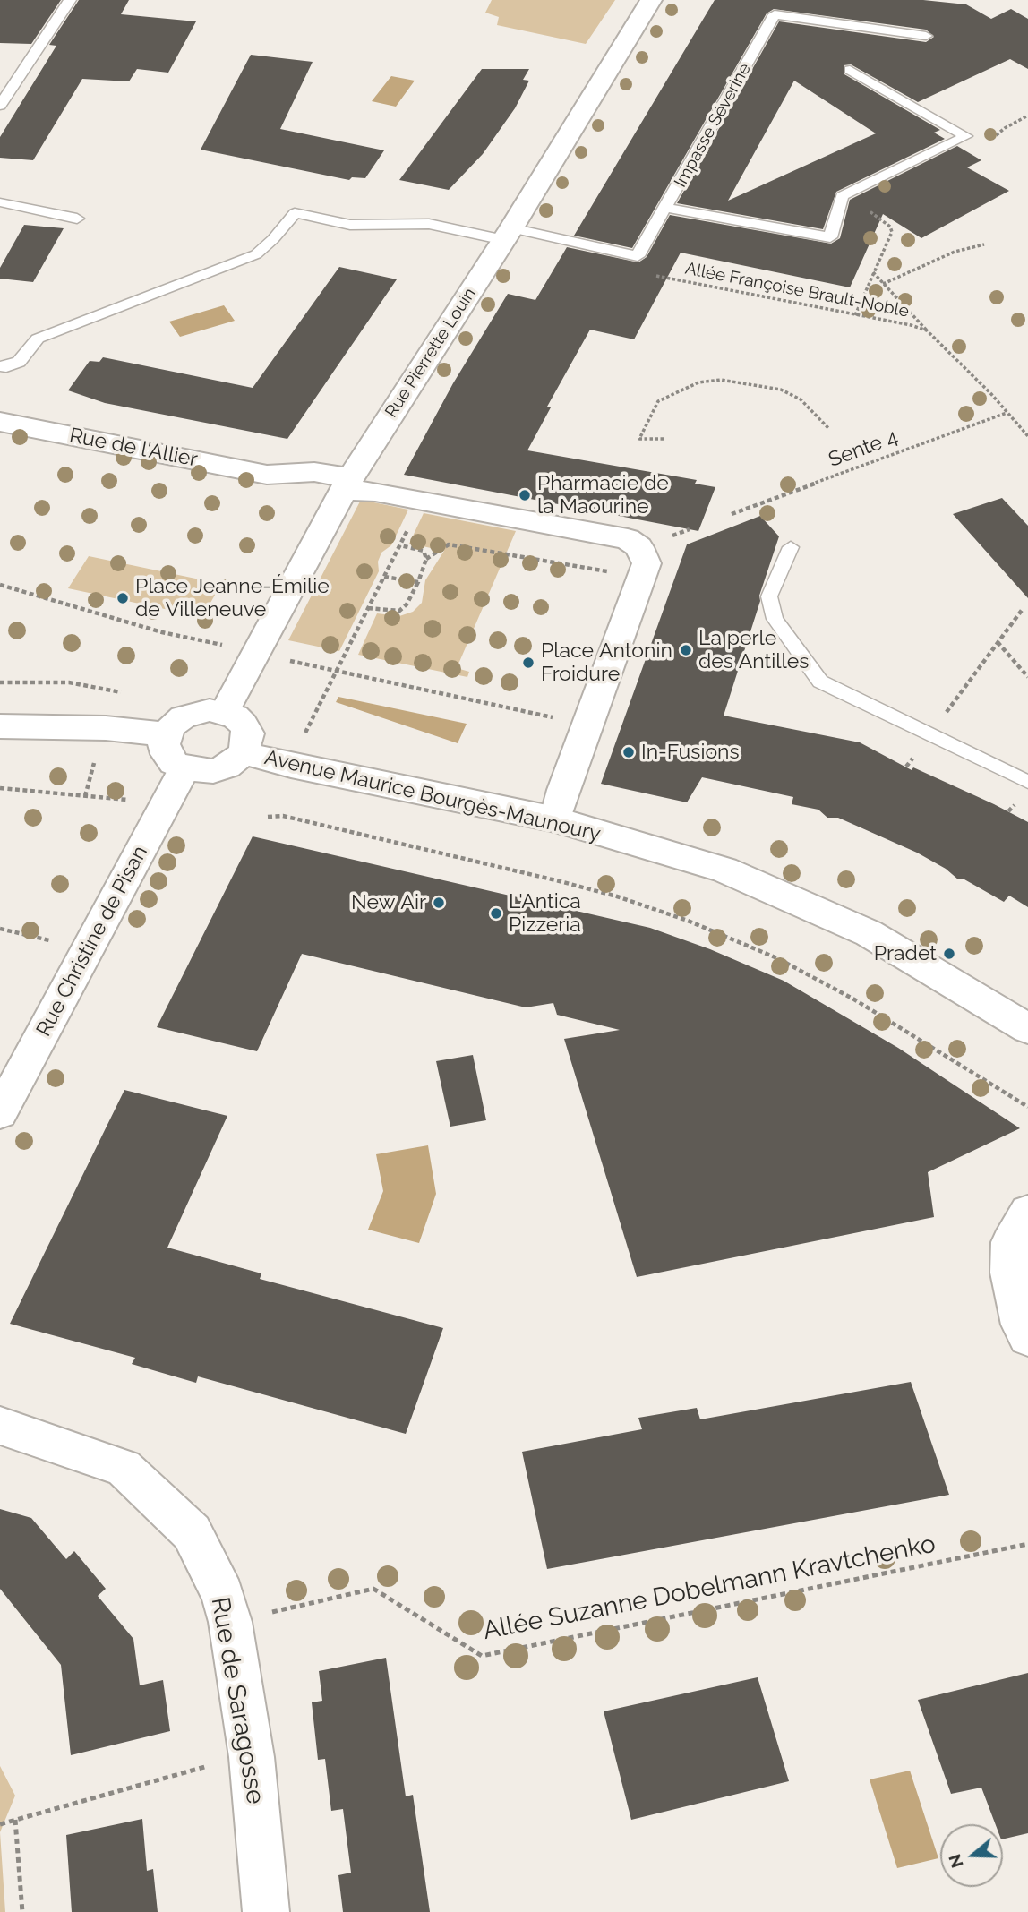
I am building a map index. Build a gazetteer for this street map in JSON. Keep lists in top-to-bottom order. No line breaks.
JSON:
{"streets":{"street":["Rue Pierrette Louin","Rue de l'Allier","Avenue Maurice Bourgès-Maunoury","Rue Christine de Pisan","Rue de Saragosse"],"lane":["Impasse Séverine"],"path":["Allée Françoise Brault-Noble","Sente 4","Allée Suzanne Dobelmann Kravtchenko"]},"crossings":[["Impasse Séverine","Rue Pierrette Louin"],["Allée Françoise Brault-Noble","Sente 4"],["Rue Pierrette Louin","Rue de l'Allier"],["Rue Pierrette Louin","Avenue Maurice Bourgès-Maunoury"],["Rue Pierrette Louin","Rue Christine de Pisan"],["Avenue Maurice Bourgès-Maunoury","Rue Christine de Pisan"],["Allée Suzanne Dobelmann Kravtchenko","Rue de Saragosse"]],"places":["Pharmacie de la Maourine","Place Jeanne-Émilie de Villeneuve","La perle des Antilles","Place Antonin Froidure","In-Fusions","New Air","L'Antica Pizzeria","Pradet"],"north":"left"}
